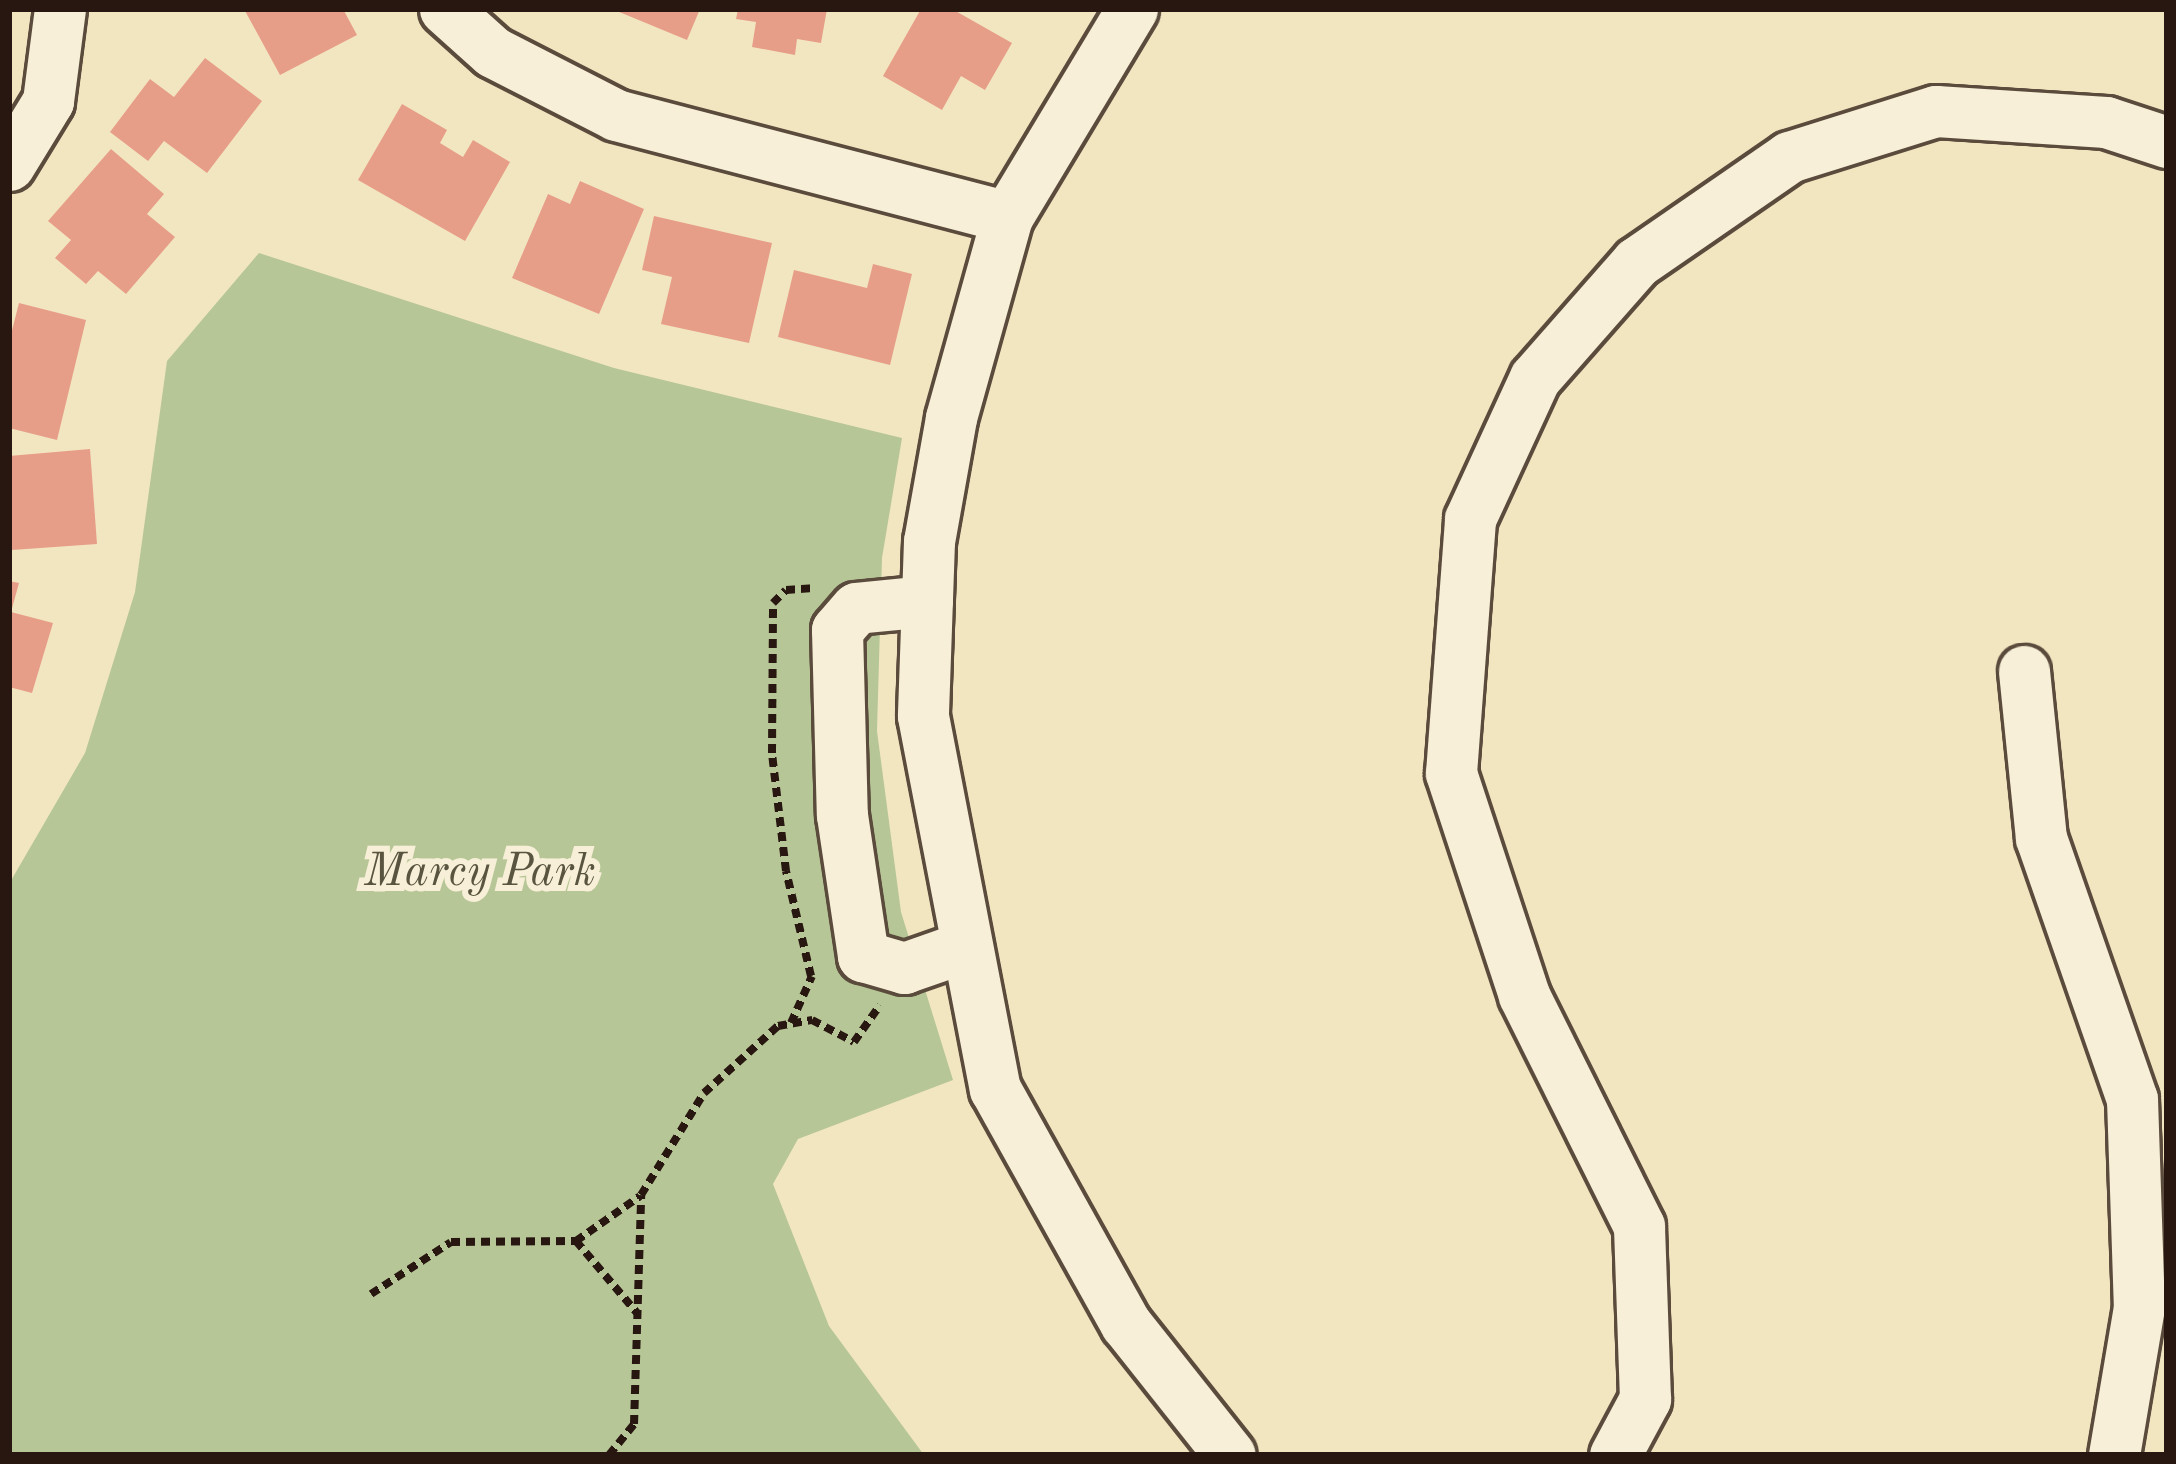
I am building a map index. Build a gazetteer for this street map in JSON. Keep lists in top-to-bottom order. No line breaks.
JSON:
{"parks":["Marcy Park"]}
